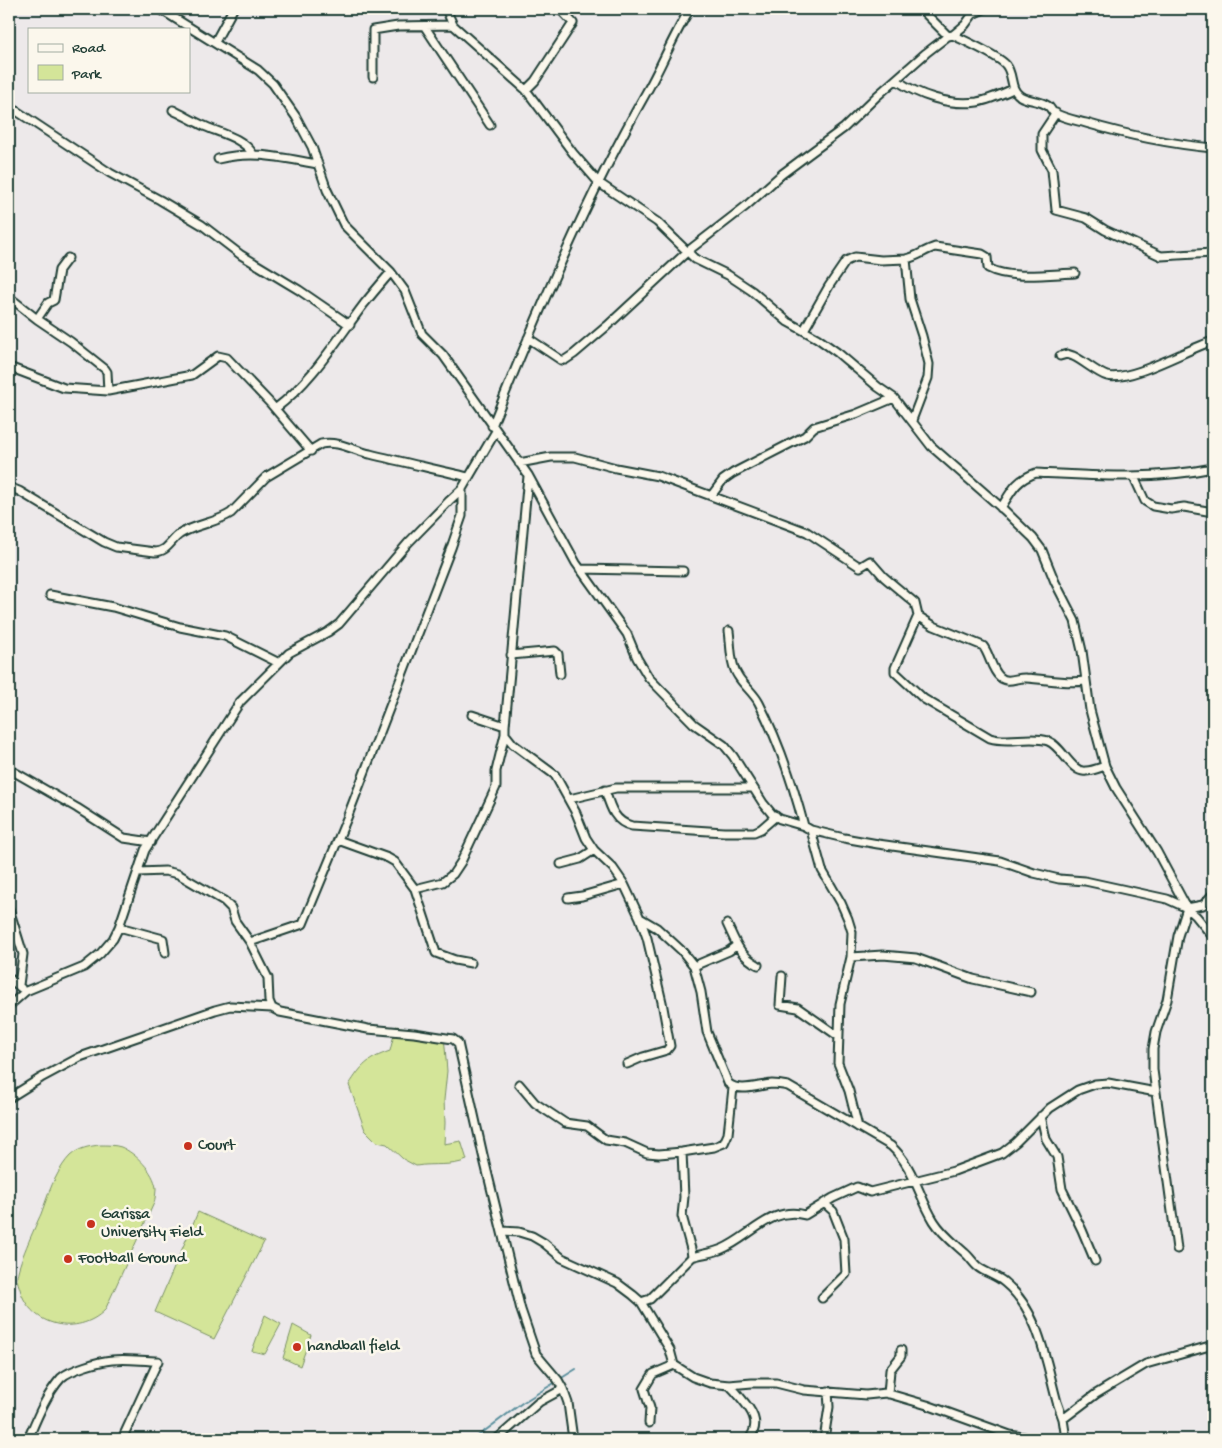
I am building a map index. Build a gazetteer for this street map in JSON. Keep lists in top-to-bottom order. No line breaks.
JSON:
{"places":["Court","Garissa University Field","Football Ground","handball field"],"legend":["Road","Park"]}
